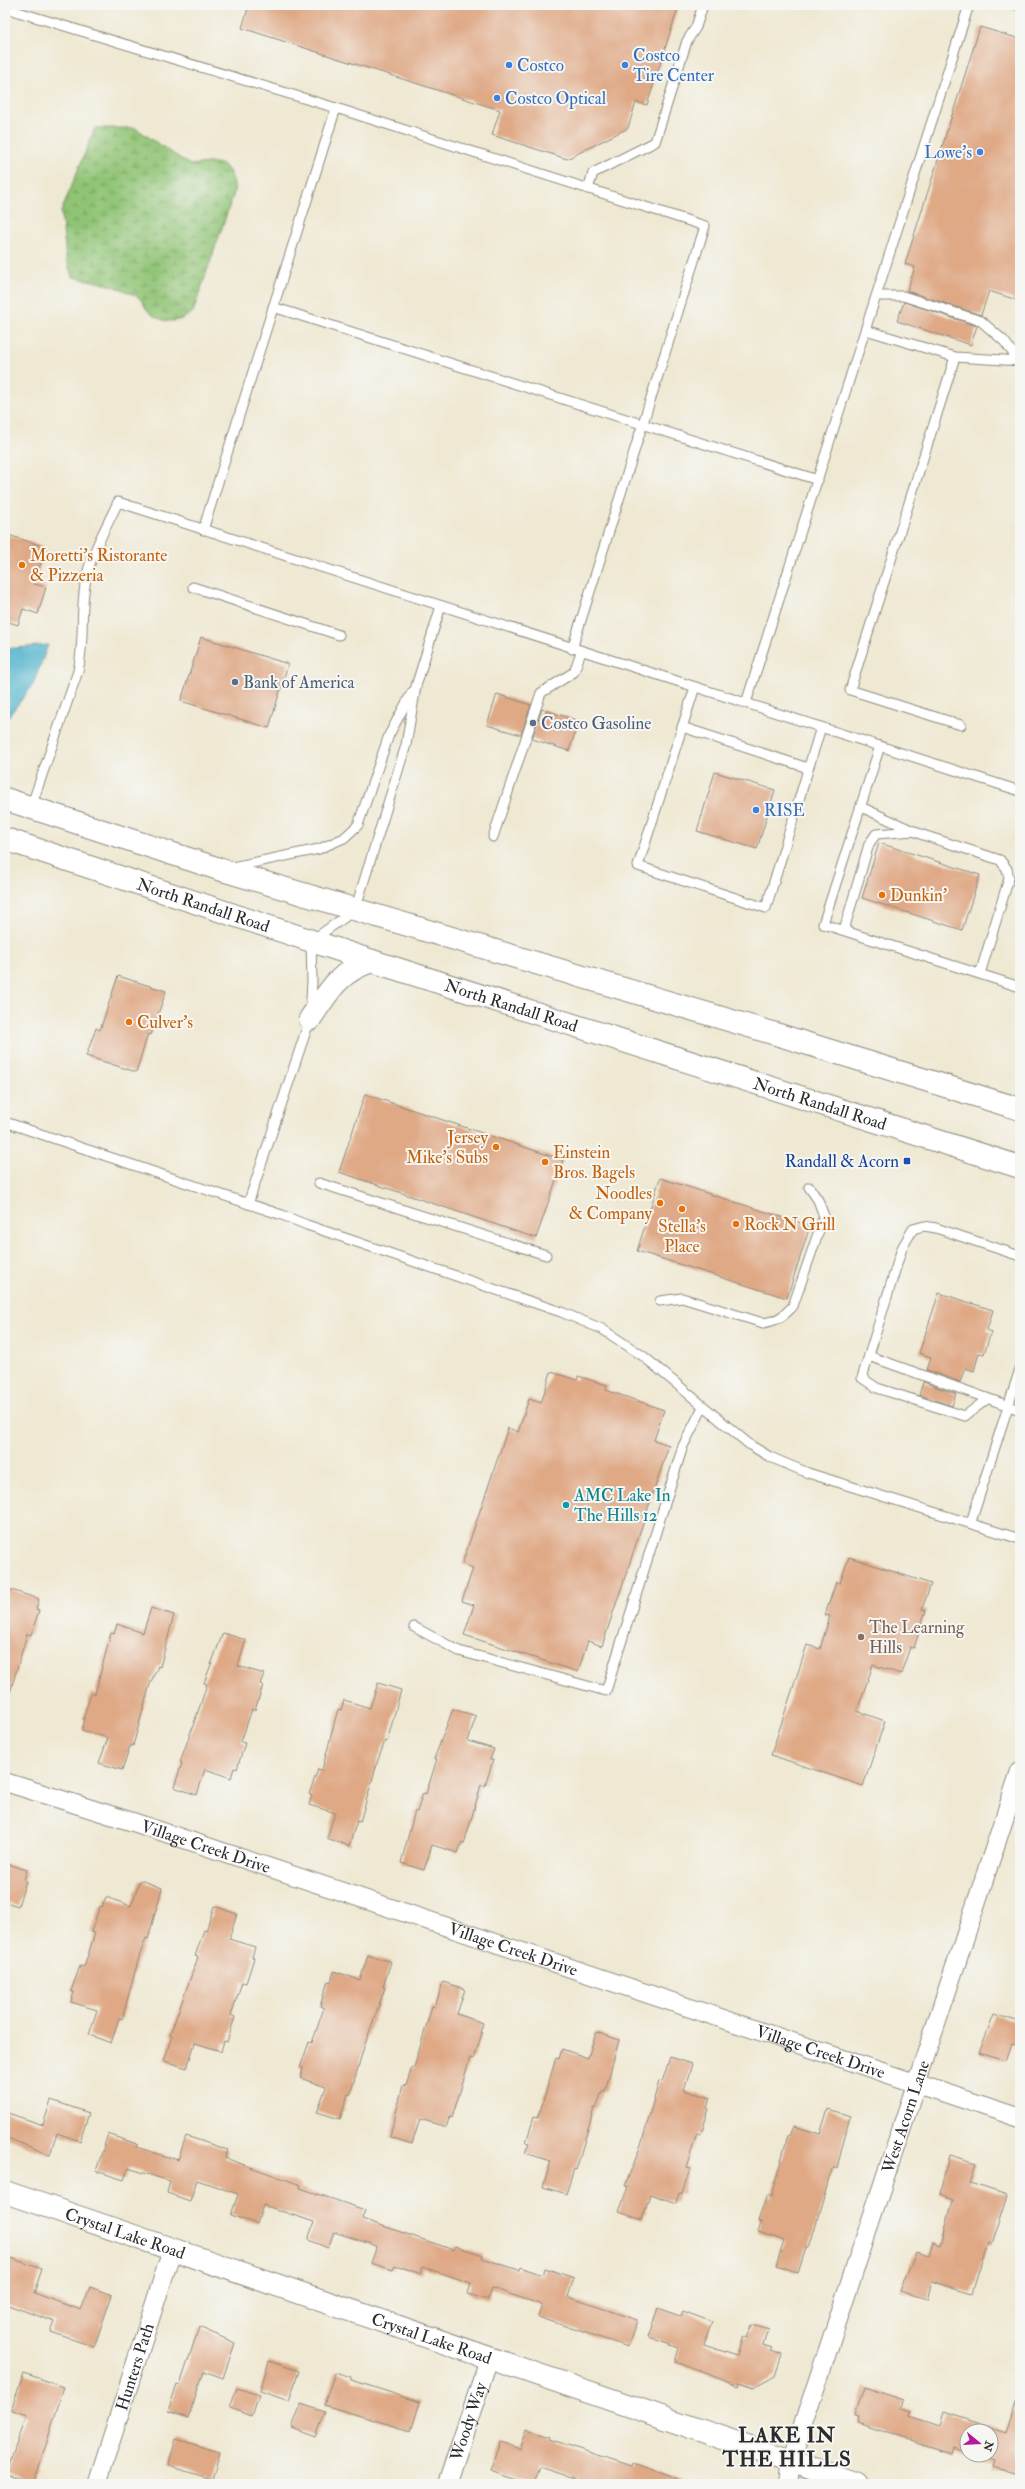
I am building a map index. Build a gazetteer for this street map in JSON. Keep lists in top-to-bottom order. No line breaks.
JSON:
{"streets":{"main road":["North Randall Road","Crystal Lake Road"],"street":["Village Creek Drive","West Acorn Lane","Hunters Path","Woody Way"]},"crossings":[["Village Creek Drive","West Acorn Lane"],["West Acorn Lane","Crystal Lake Road"],["Crystal Lake Road","Hunters Path"],["Crystal Lake Road","Woody Way"]],"districts":["LAKE IN THE HILLS"],"places":{"other":["Costco","Costco Tire Center","Costco Optical","Lowe's","Moretti's Ristorante & Pizzeria","Bank of America","Costco Gasoline","RISE","Dunkin'","Culver's","Jersey Mike's Subs","Einstein Bros. Bagels","Noodles & Company","Stella's Place","Rock N Grill","AMC Lake In The Hills 12","The Learning Hills"],"transit":["Randall & Acorn"]},"north":"right"}
